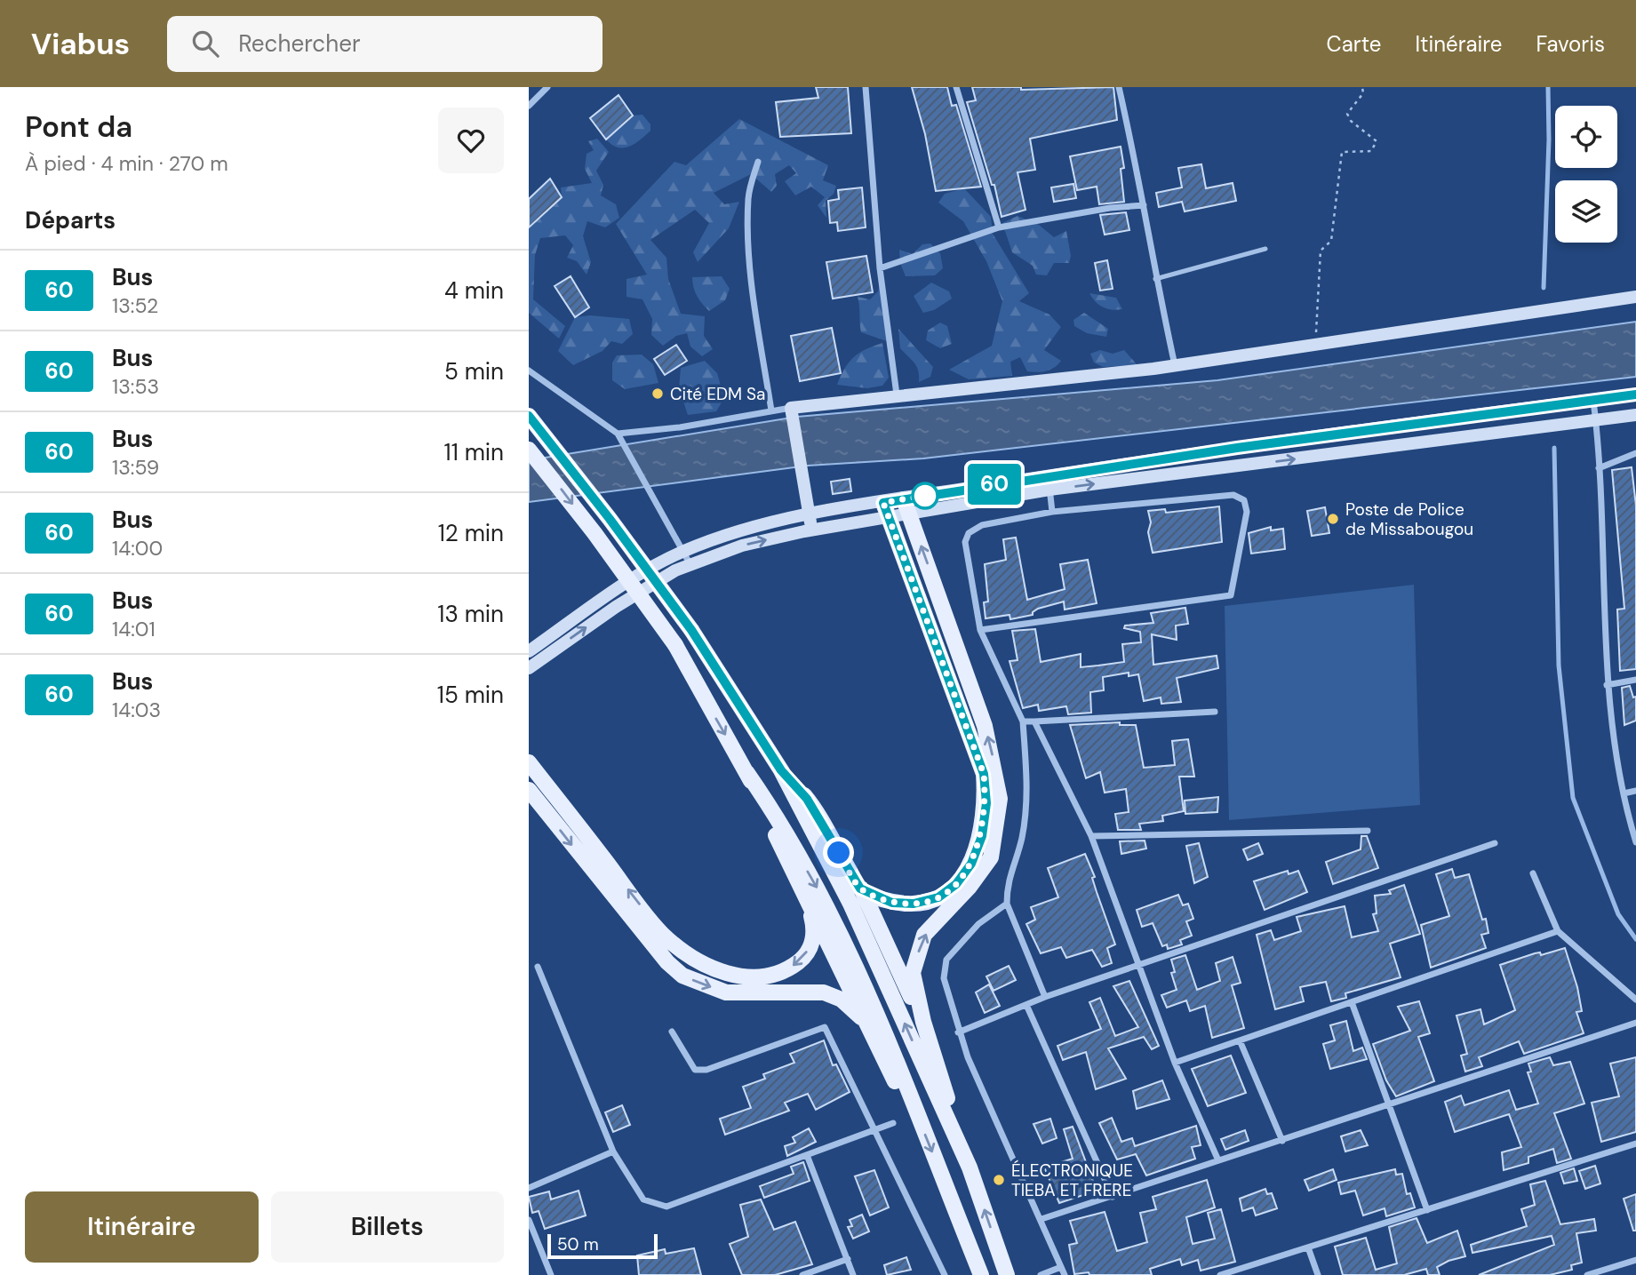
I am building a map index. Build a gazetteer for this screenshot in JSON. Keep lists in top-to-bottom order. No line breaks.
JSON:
{"places":["Cité EDM Sa","Poste de Police de Missabougou","ÉLECTRONIQUE TIEBA ET FRERE"],"lines":["bus line 60"],"scale_bar":"50 m","page":{"header":"Viabus","search":"Rechercher","nav":["Carte","Itinéraire","Favoris"],"heading":[["Pont da","À pied · 4 min · 270 m"],"Départs"],"on_map":"60","list":[{"mark":"60","name":"Bus","note":"13:52","value":"4 min"},{"mark":"60","name":"Bus","note":"13:53","value":"5 min"},{"mark":"60","name":"Bus","note":"13:59","value":"11 min"},{"mark":"60","name":"Bus","note":"14:00","value":"12 min"},{"mark":"60","name":"Bus","note":"14:01","value":"13 min"},{"mark":"60","name":"Bus","note":"14:03","value":"15 min"}],"buttons":["Itinéraire","Billets"],"scale":"50 m"}}
